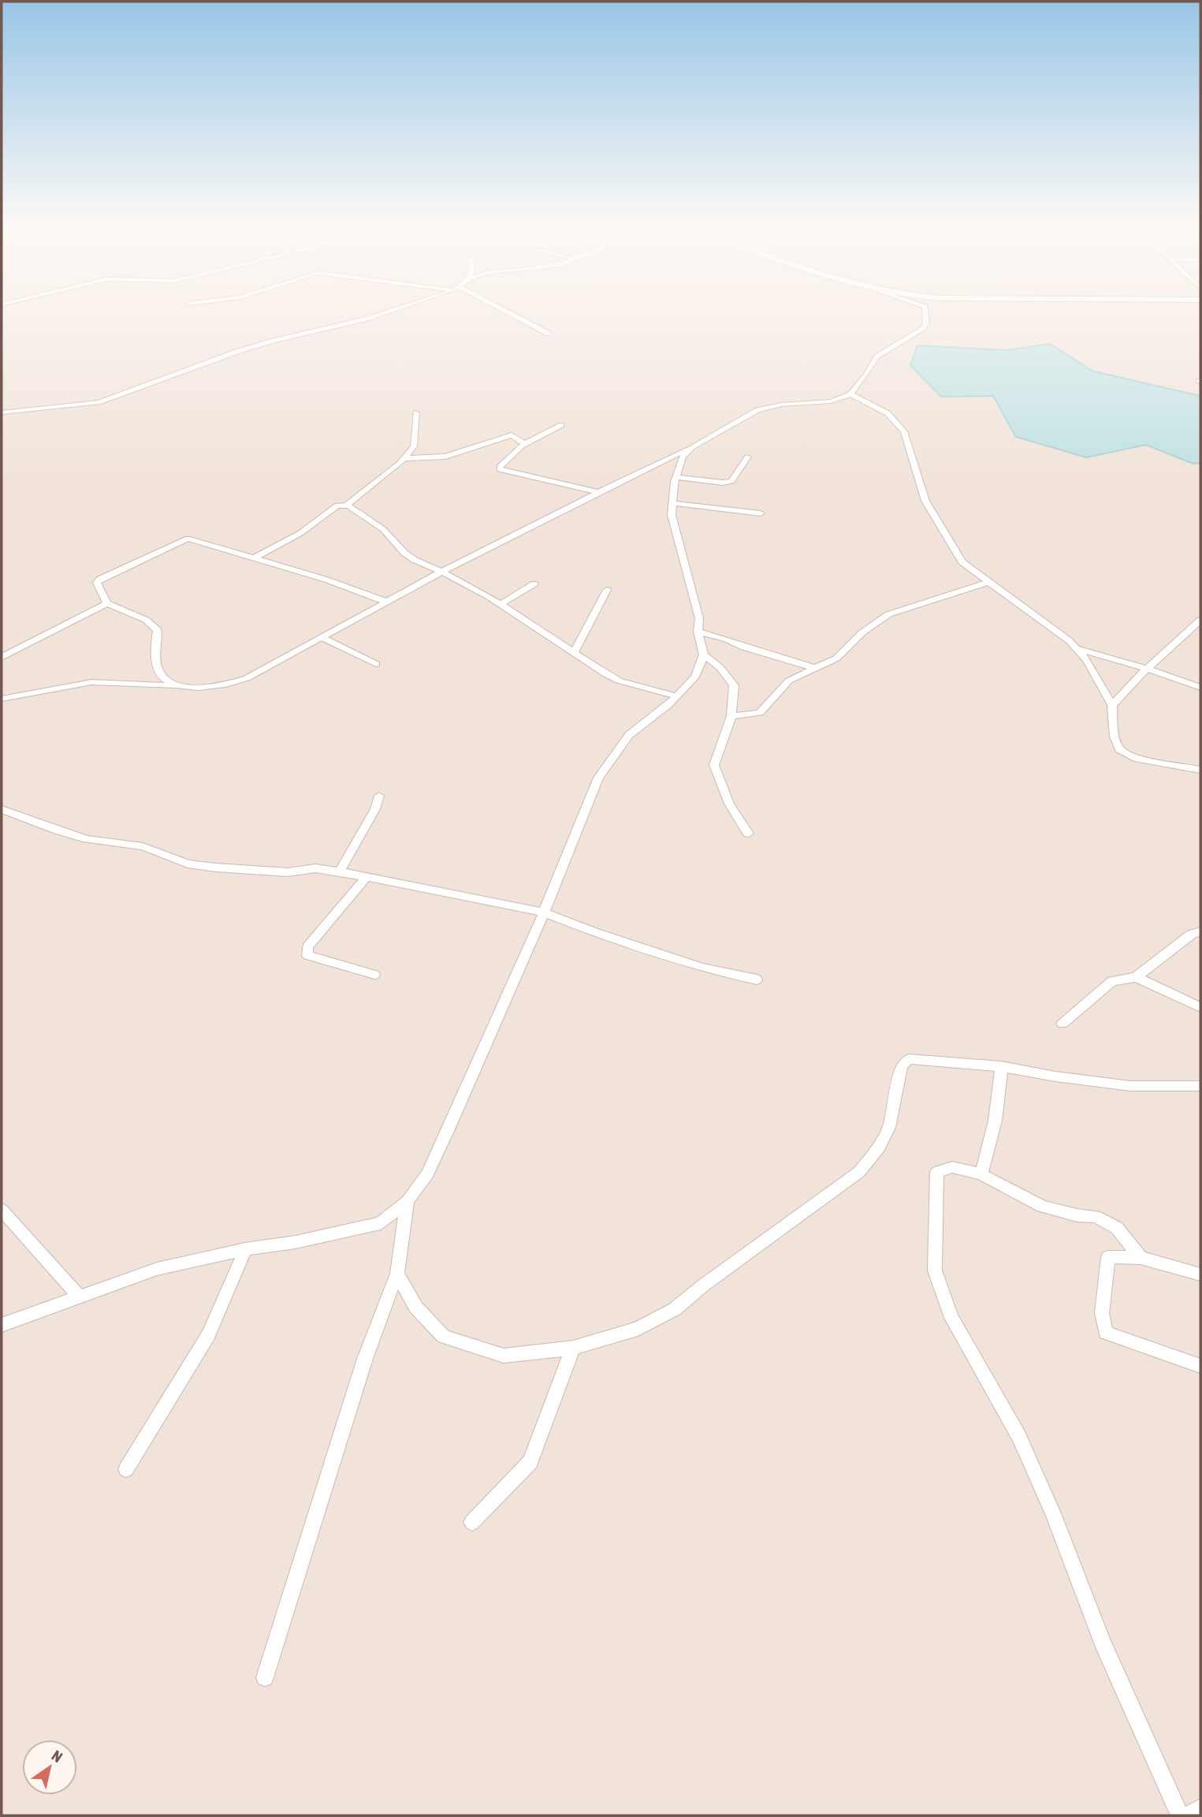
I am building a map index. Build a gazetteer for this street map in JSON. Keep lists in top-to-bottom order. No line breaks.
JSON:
{"north":"top right"}
